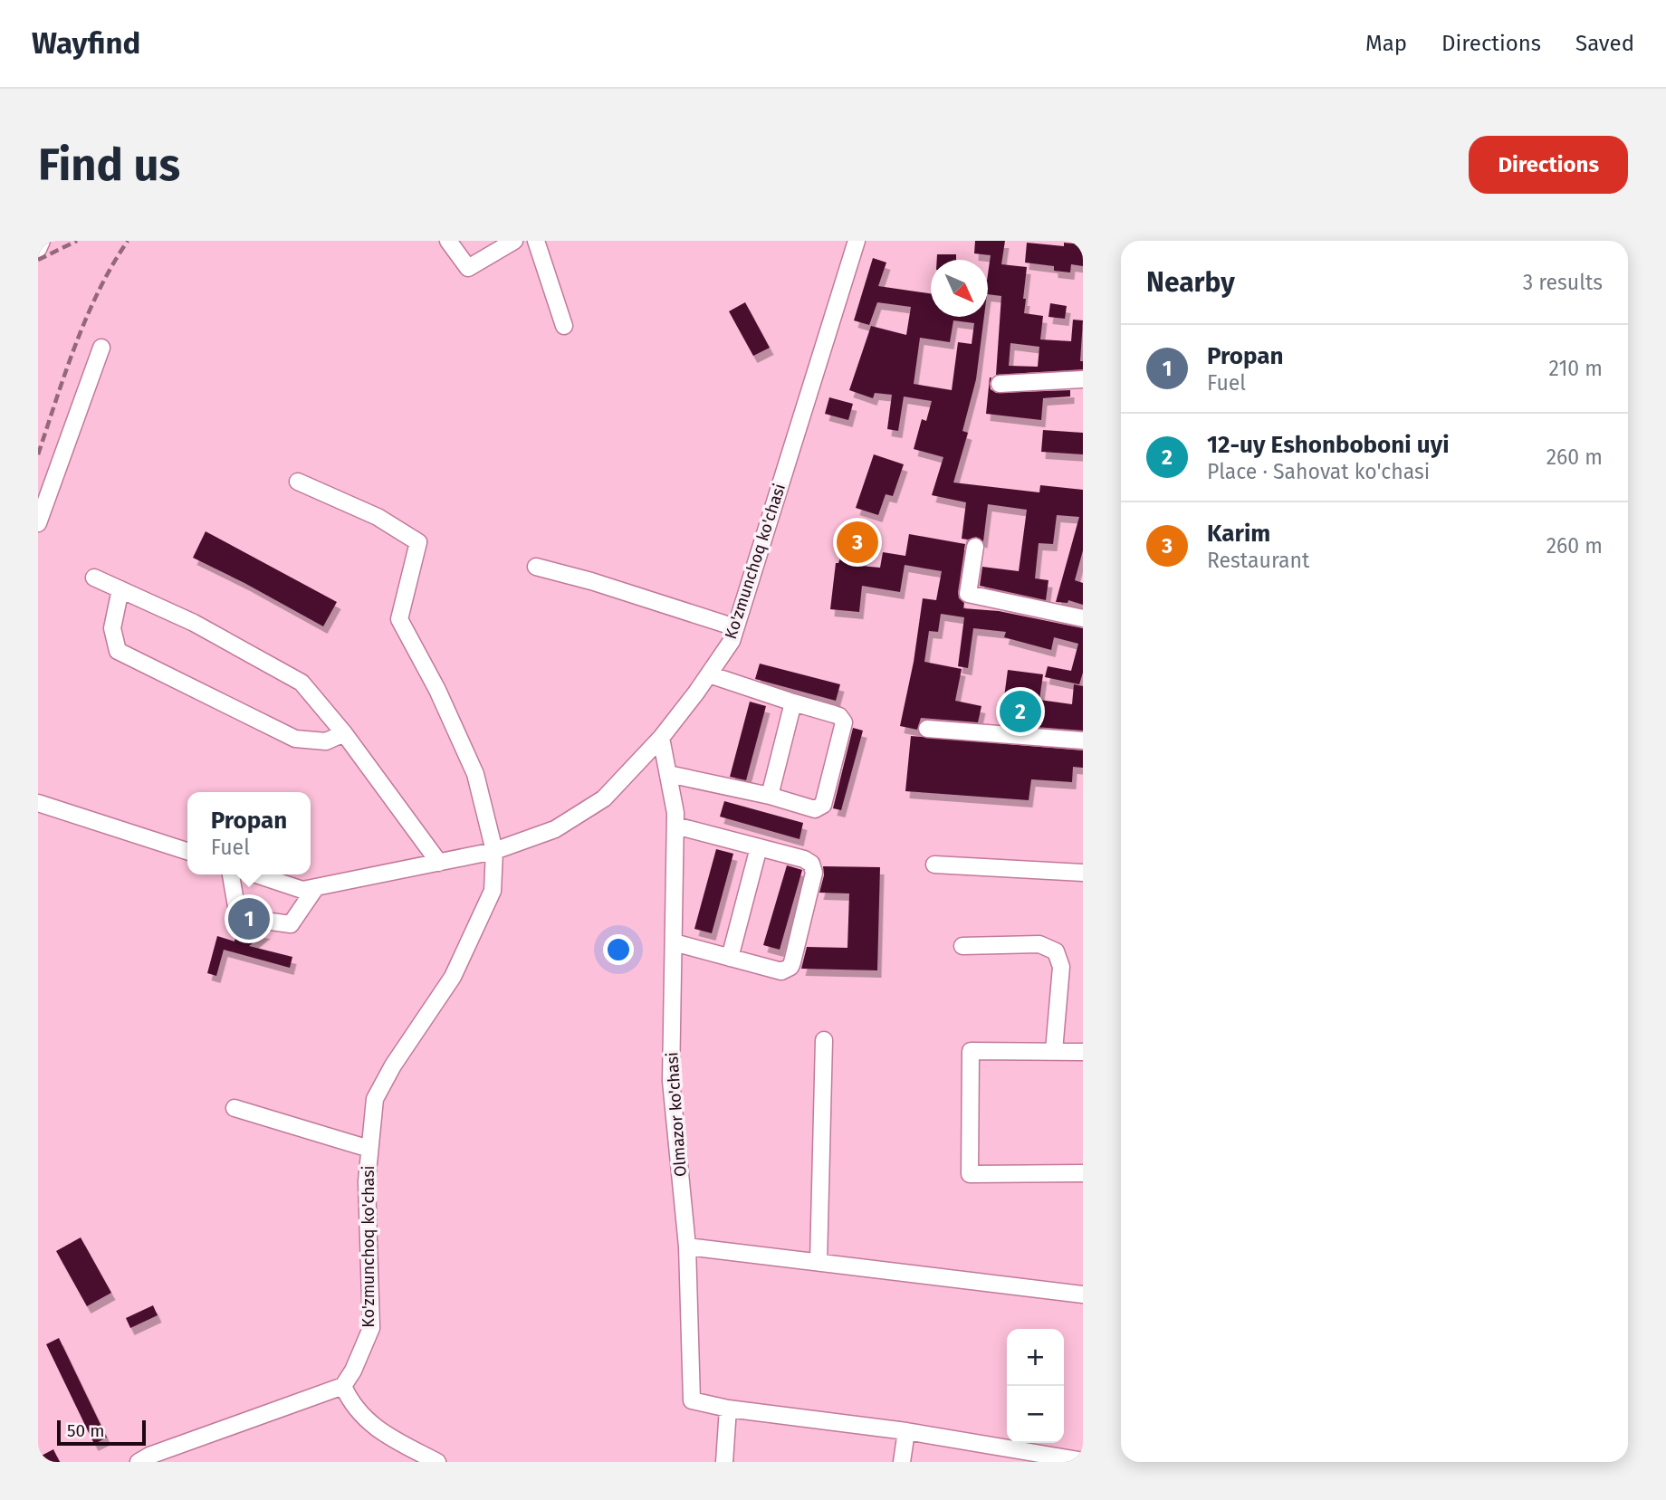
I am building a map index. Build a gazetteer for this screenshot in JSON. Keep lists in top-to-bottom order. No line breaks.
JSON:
{"streets":{"street":["Ko'zmunchoq ko'chasi","Olmazor ko'chasi"]},"crossings":[["Ko'zmunchoq ko'chasi","Olmazor ko'chasi"]],"scale_bar":"50 m","north":"bottom right","page":{"header":"Wayfind","nav":["Map","Directions","Saved"],"buttons":"Directions","title":"Find us","heading":["Nearby","3 results"],"list":[{"mark":"1","name":"Propan","note":"Fuel","value":"210 m"},{"mark":"2","name":"12-uy Eshonboboni uyi","note":"Place · Sahovat ko'chasi","value":"260 m"},{"mark":"3","name":"Karim","note":"Restaurant","value":"260 m"}],"pins":["3","2","1"],"popup":["Propan","Fuel"],"map_buttons":["+","−"],"scale":"50 m"}}
